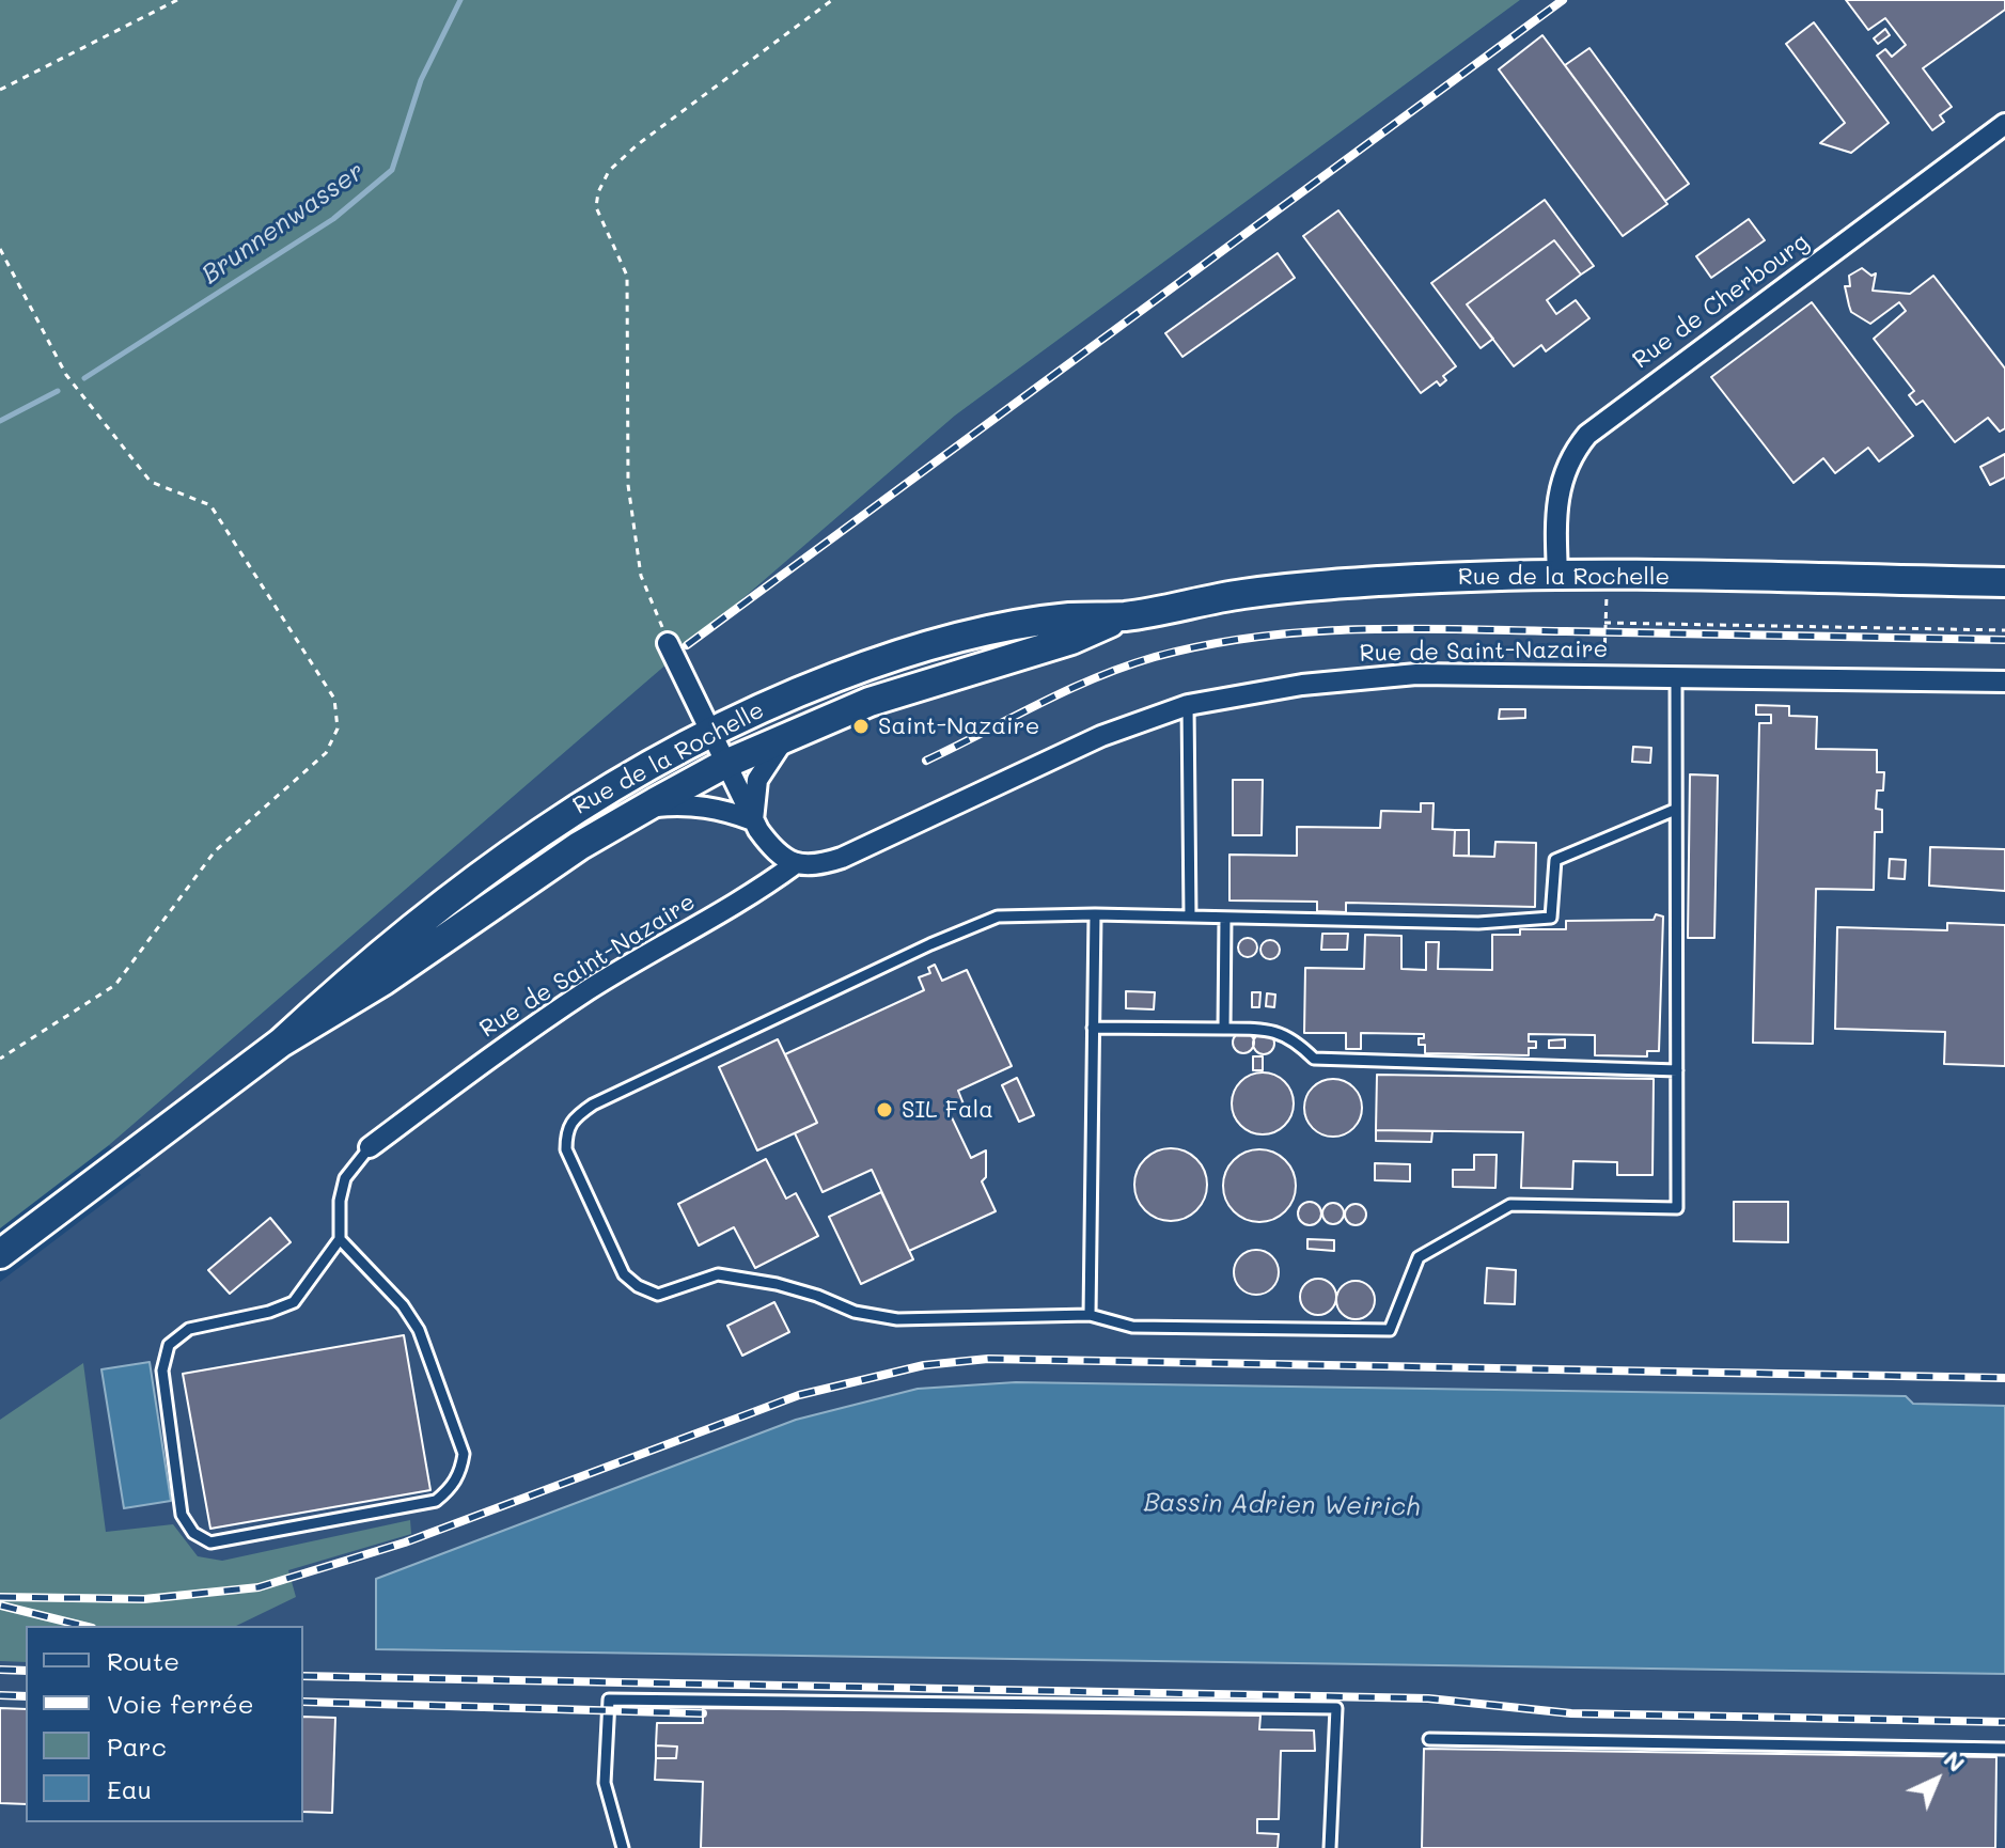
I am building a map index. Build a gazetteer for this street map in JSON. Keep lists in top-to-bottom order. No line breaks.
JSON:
{"streets":{"main road":["Rue de la Rochelle"],"street":["Rue de Cherbourg","Rue de Saint-Nazaire"]},"crossings":[["Rue de Cherbourg","Rue de la Rochelle"]],"water":["Brunnenwasser","Bassin Adrien Weirich"],"places":["Saint-Nazaire","SIL Fala"],"legend":["Route","Voie ferrée","Parc","Eau"],"north":"top right"}
